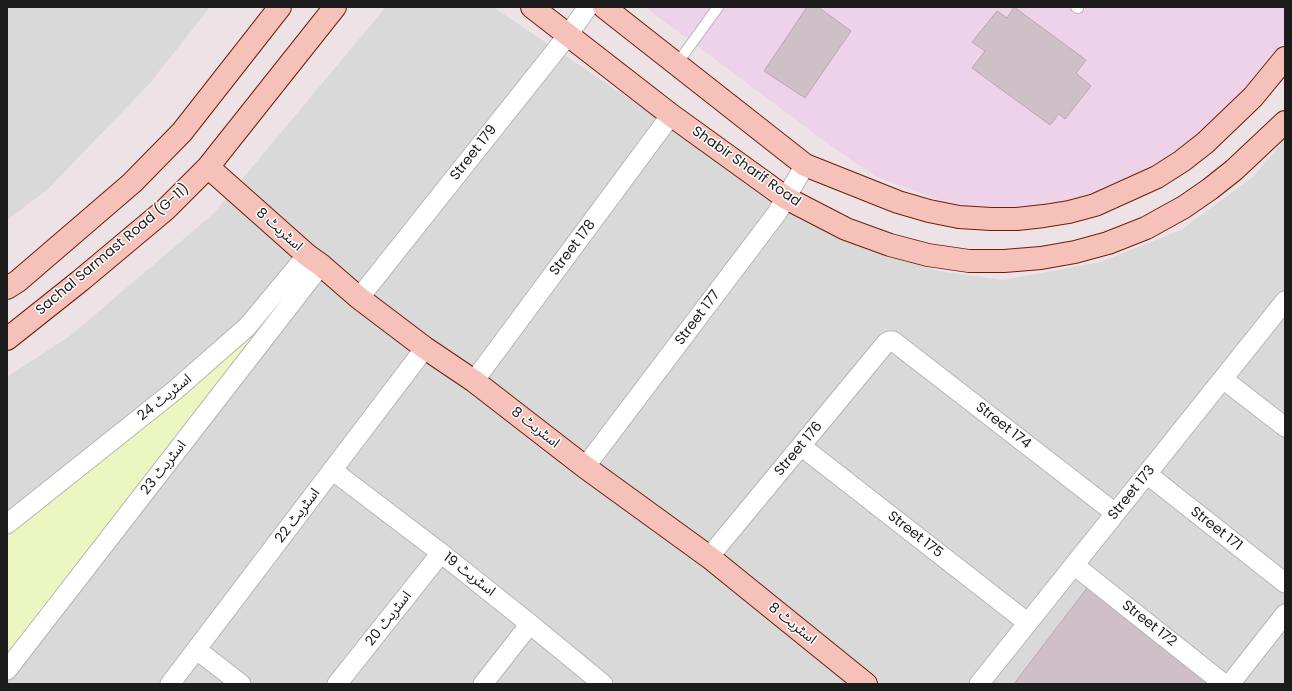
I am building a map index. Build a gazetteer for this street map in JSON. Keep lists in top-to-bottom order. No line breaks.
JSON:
{"streets":{"street":["Street 179","Shabir Sharif Road","اسٹریٹ 8","Street 178","Sachal Sarmast Road (G-11)","Street 177","اسٹریٹ 24","Street 174","Street 176","اسٹریٹ 23","Street 173","اسٹریٹ 22","Street 171","Street 175","اسٹریٹ 19","اسٹریٹ 20","Street 172"]},"crossings":[["Street 179","Shabir Sharif Road"],["Street 179","اسٹریٹ 8"],["Shabir Sharif Road","Street 178"],["Shabir Sharif Road","Street 177"],["اسٹریٹ 8","Street 178"],["اسٹریٹ 8","Sachal Sarmast Road (G-11)"],["اسٹریٹ 8","Street 177"],["اسٹریٹ 8","اسٹریٹ 24"],["اسٹریٹ 8","Street 176"],["اسٹریٹ 8","اسٹریٹ 23"],["اسٹریٹ 8","اسٹریٹ 22"],["اسٹریٹ 24","اسٹریٹ 23"],["Street 174","Street 176"],["Street 174","Street 173"],["Street 176","Street 175"],["Street 173","Street 171"],["Street 173","Street 175"],["Street 173","Street 172"],["اسٹریٹ 22","اسٹریٹ 19"],["اسٹریٹ 19","اسٹریٹ 20"]]}
